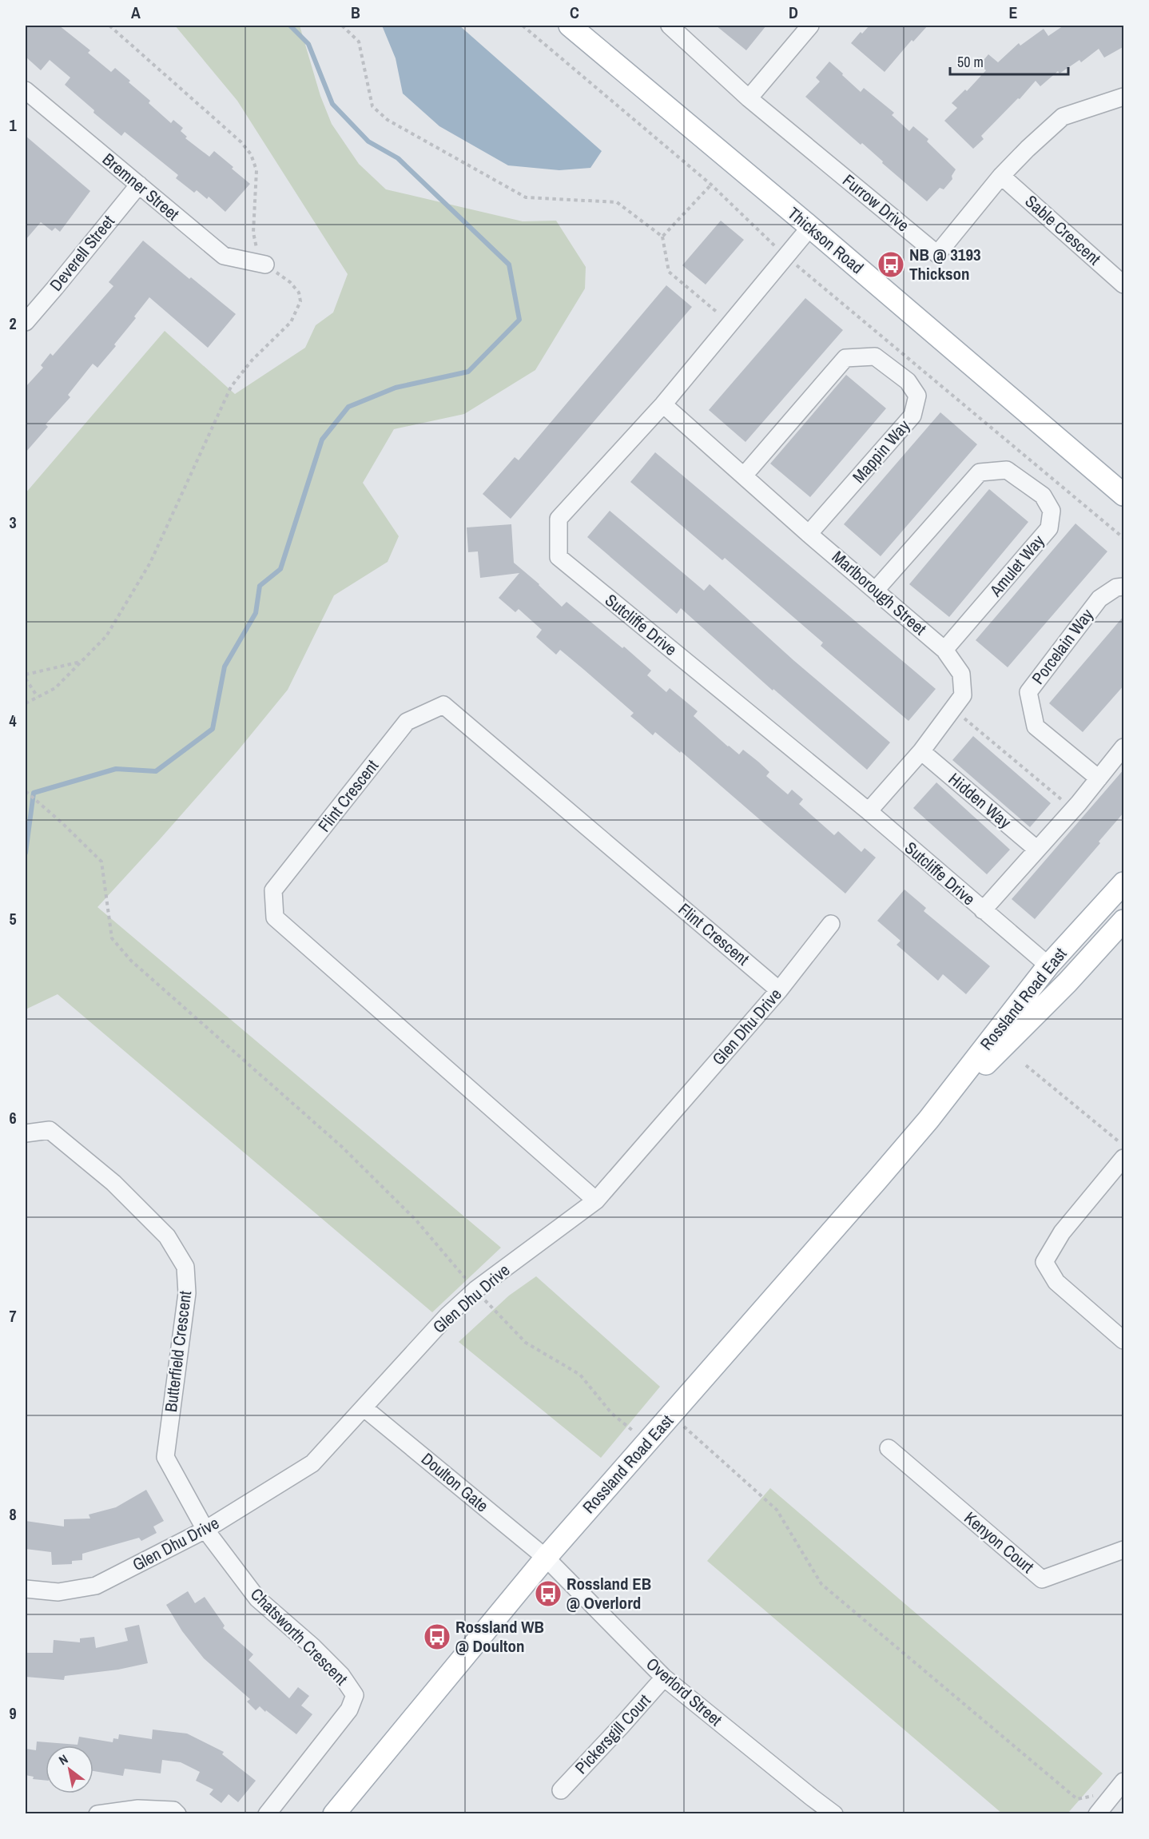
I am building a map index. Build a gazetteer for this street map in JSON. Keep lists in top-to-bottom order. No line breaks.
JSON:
{"streets":{"main road":["Thickson Road","Rossland Road East"],"street":["Bremner Street","Furrow Drive","Sable Crescent","Deverell Street","Mappin Way","Amulet Way","Marlborough Street","Sutcliffe Drive","Porcelain Way","Flint Crescent","Hidden Way","Glen Dhu Drive","Butterfield Crescent","Doulton Gate","Kenyon Court","Chatsworth Crescent","Overlord Street","Pickersgill Court"]},"crossings":[["Bremner Street","Deverell Street"],["Furrow Drive","Sable Crescent"],["Thickson Road","Sutcliffe Drive"],["Mappin Way","Marlborough Street"],["Amulet Way","Marlborough Street"],["Marlborough Street","Sutcliffe Drive"],["Marlborough Street","Hidden Way"],["Sutcliffe Drive","Rossland Road East"],["Flint Crescent","Glen Dhu Drive"],["Rossland Road East","Doulton Gate"],["Rossland Road East","Overlord Street"],["Glen Dhu Drive","Butterfield Crescent"],["Glen Dhu Drive","Doulton Gate"],["Glen Dhu Drive","Chatsworth Crescent"],["Butterfield Crescent","Chatsworth Crescent"],["Doulton Gate","Overlord Street"],["Overlord Street","Pickersgill Court"]],"places":{"bus stop":["NB @ 3193 Thickson","Rossland EB @ Overlord","Rossland WB @ Doulton"]},"scale_bar":"50 m","north":"top left","grid":{"columns":["A","B","C","D","E"],"rows":["1","2","3","4","5","6","7","8","9"]}}
